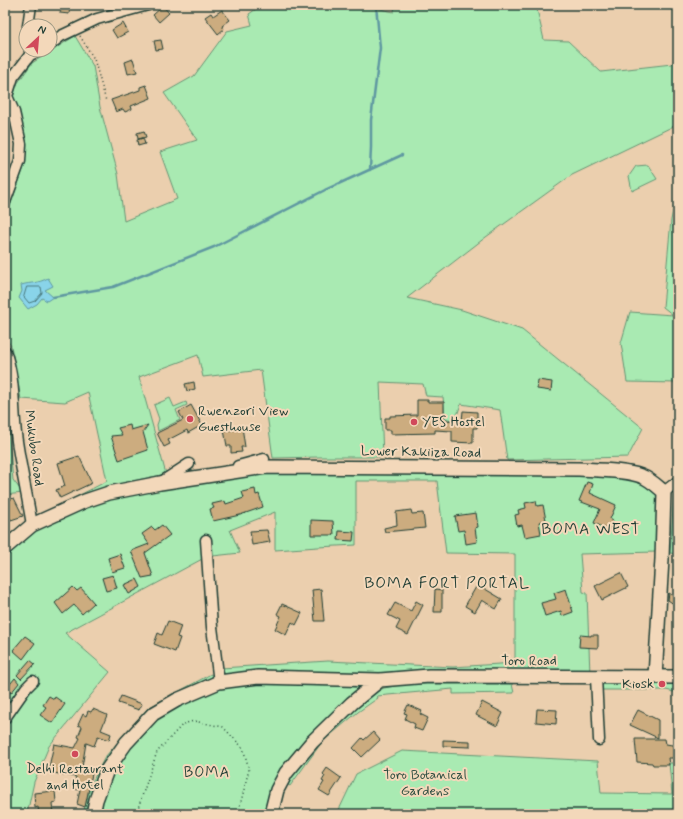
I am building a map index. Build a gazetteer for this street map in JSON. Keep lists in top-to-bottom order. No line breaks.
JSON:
{"streets":{"main road":["Lower Kakiiza Road","Toro Road"],"street":["Mukubo Road"]},"crossings":[["Mukubo Road","Lower Kakiiza Road"]],"districts":["BOMA WEST","BOMA FORT PORTAL","BOMA"],"parks":["Toro Botanical Gardens"],"places":["Rwenzori View Guesthouse","YES Hostel","Kiosk","Delhi Restaurant and Hotel"],"north":"top right"}
